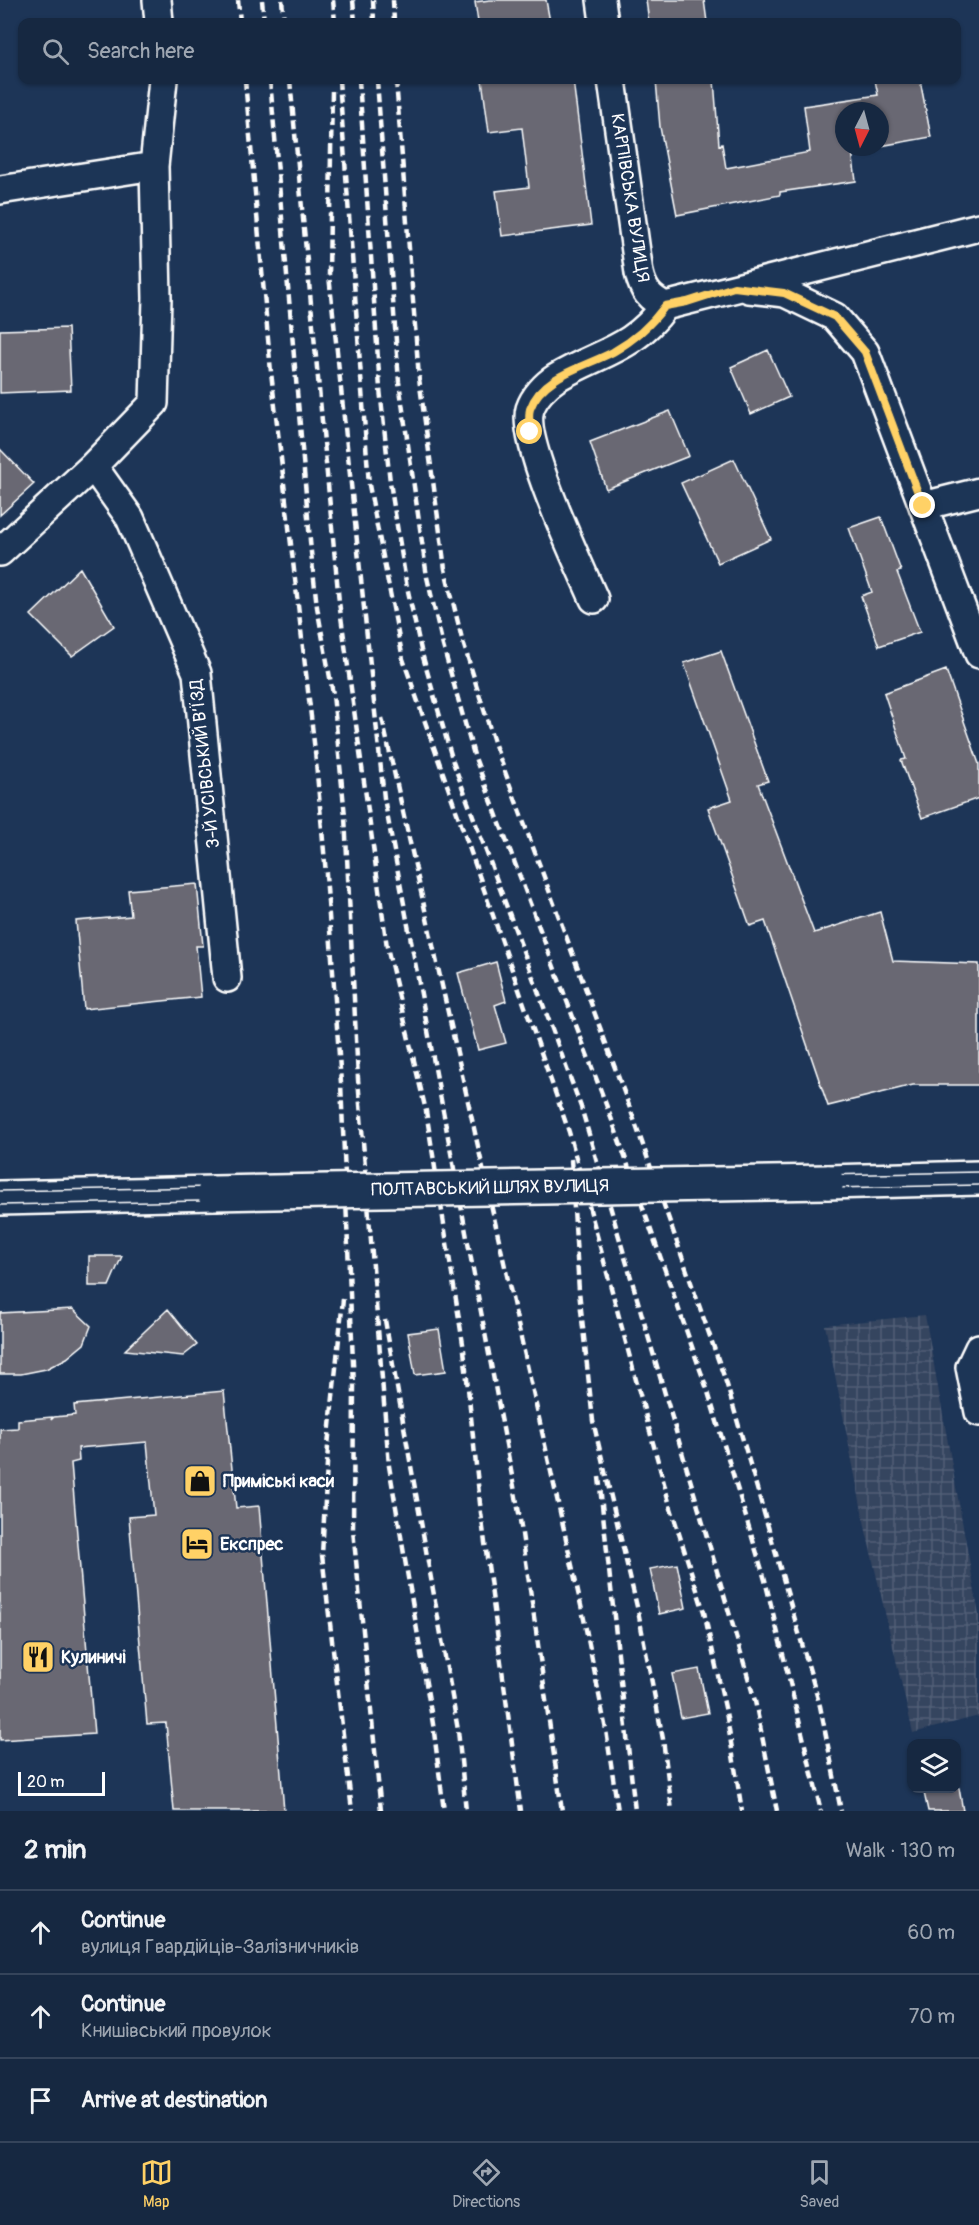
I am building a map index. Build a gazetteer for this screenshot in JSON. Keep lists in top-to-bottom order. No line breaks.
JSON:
{"streets":{"main road":["ПОЛТАВСЬКИЙ ШЛЯХ ВУЛИЦЯ"],"street":["КАРПІВСЬКА ВУЛИЦЯ","3-Й УСІВСЬКИЙ В’ЇЗД"]},"places":{"shop":["Приміські каси"],"hotel":["Експрес"],"restaurant":["Кулиничі"]},"scale_bar":"20 m","north":"bottom","page":{"search":"Search here","scale":"20 m","heading":["2 min","Walk · 130 m"],"list":[["Continue","вулиця Гвардійців-Залізничників","60 m"],["Continue","Книшівський провулок","70 m"],"Arrive at destination"],"nav":["Map","Directions","Saved"]}}
